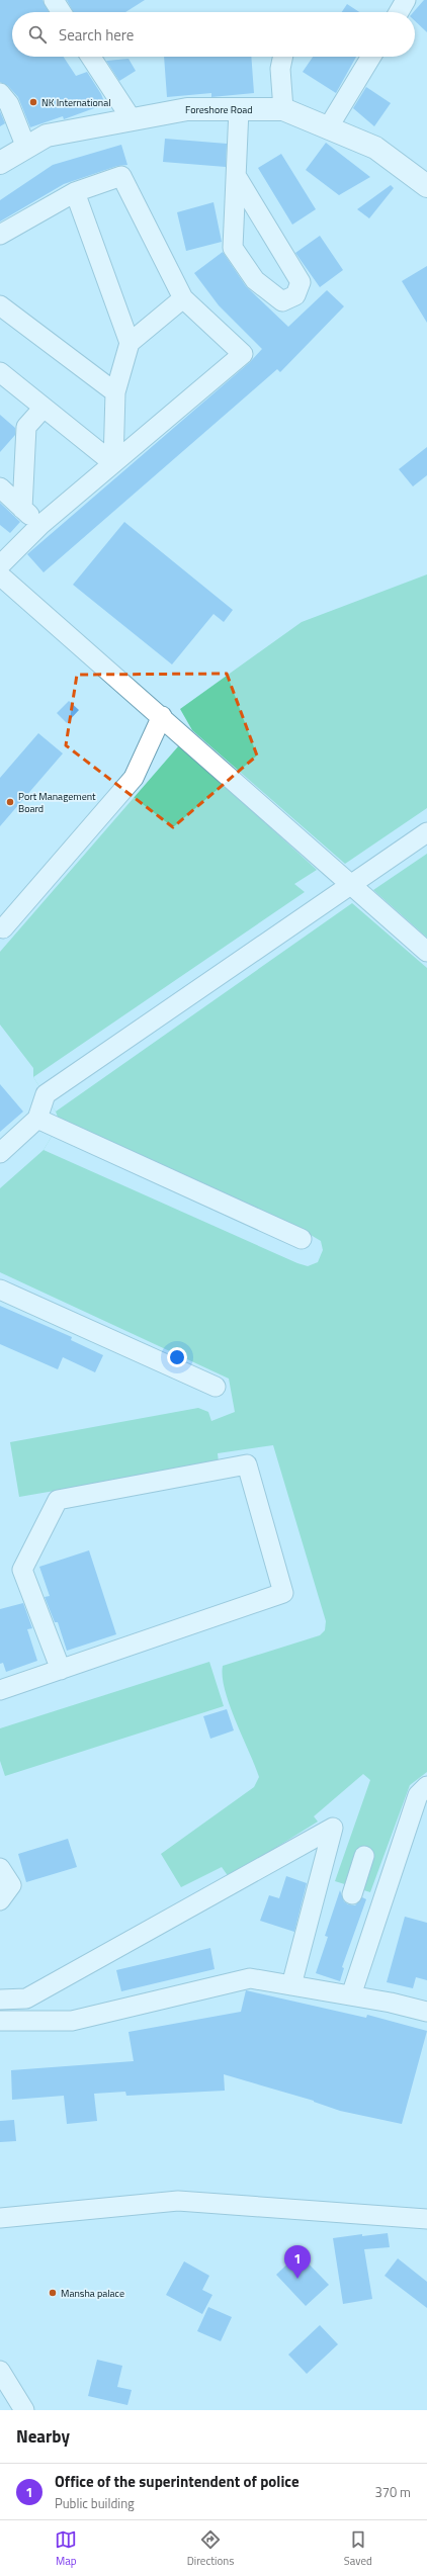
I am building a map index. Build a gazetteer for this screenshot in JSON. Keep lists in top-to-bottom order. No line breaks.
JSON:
{"streets":{"main road":["Foreshore Road"]},"places":["NK International","Port Management Board","Mansha palace"],"page":{"search":"Search here","pins":"1","heading":"Nearby","list":[{"mark":"1","name":"Office of the superintendent of police","note":"Public building","value":"370 m"}],"nav":["Map","Directions","Saved"]}}
